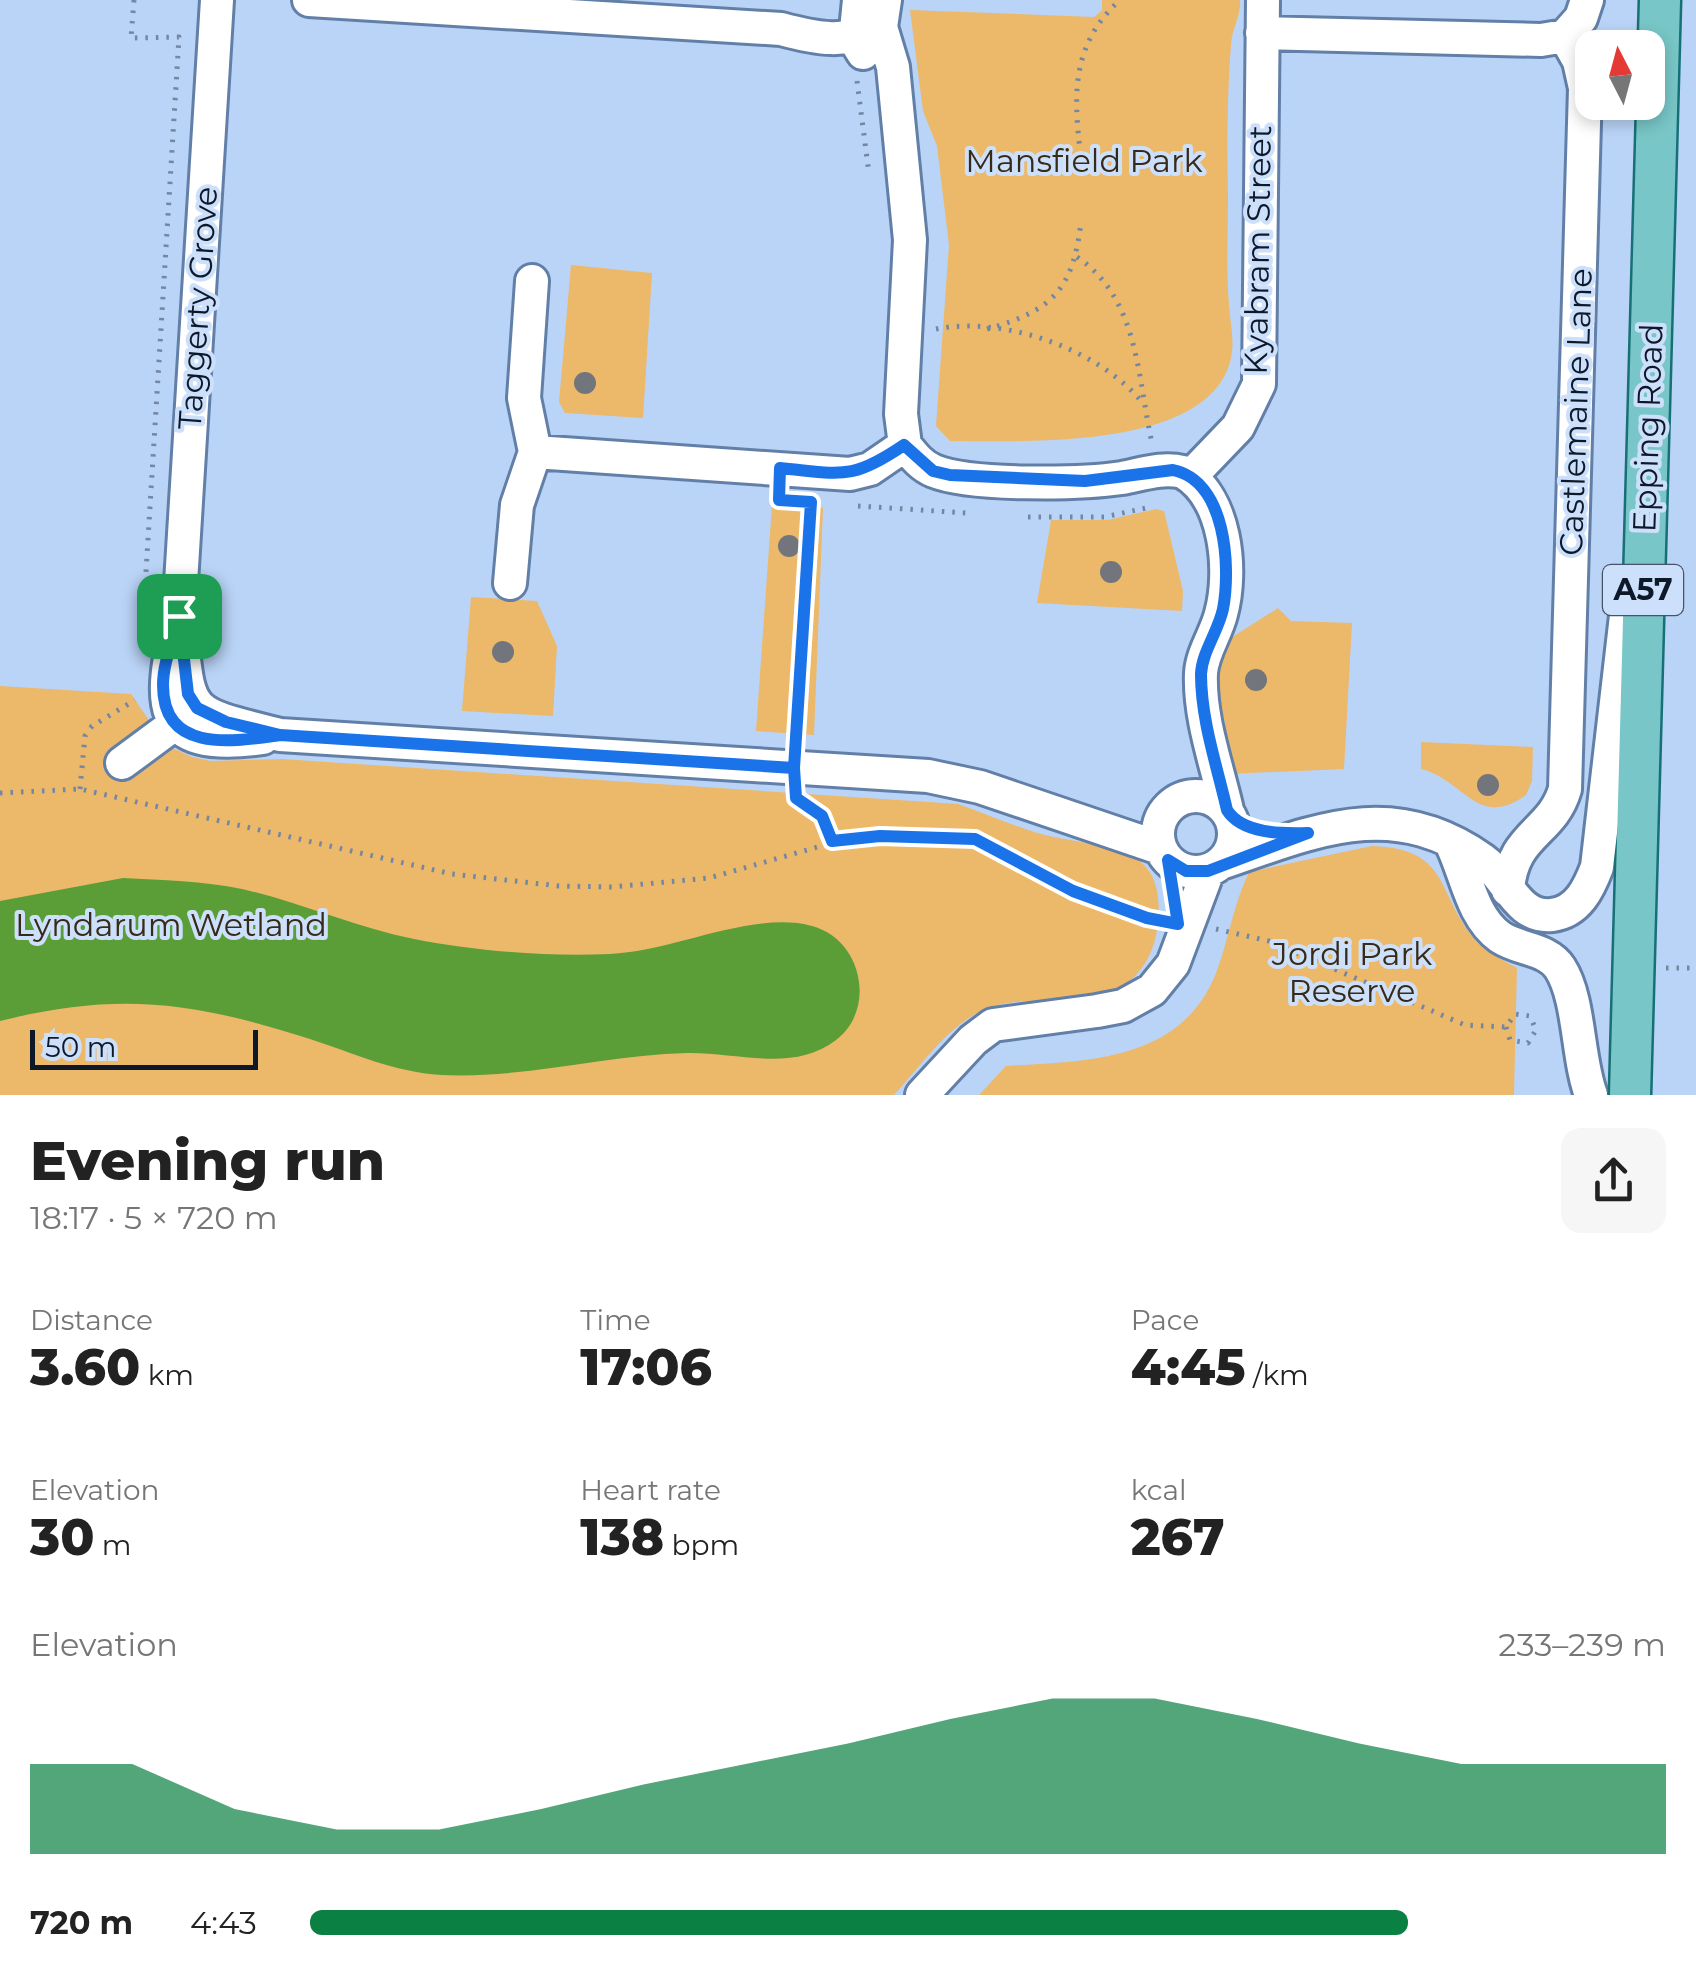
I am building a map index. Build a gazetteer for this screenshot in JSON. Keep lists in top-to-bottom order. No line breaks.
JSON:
{"streets":{"main road":["Epping Road","A57"],"street":["Kyabram Street","Taggerty Grove","Castlemaine Lane"]},"parks":["Mansfield Park","Lyndarum Wetland","Jordi Park Reserve"],"scale_bar":"50 m","north":"top","page":{"scale":"50 m","heading":["Evening run","18:17 · 5 × 720 m"],"stats":[["Distance","3.60 km"],["Time","17:06"],["Pace","4:45 /km"],["Elevation","30 m"],["Heart rate","138 bpm"],["kcal","267"]],"chart":["Elevation","233–239 m"],"list":[{"name":"720 m","note":"4:43"}]}}
